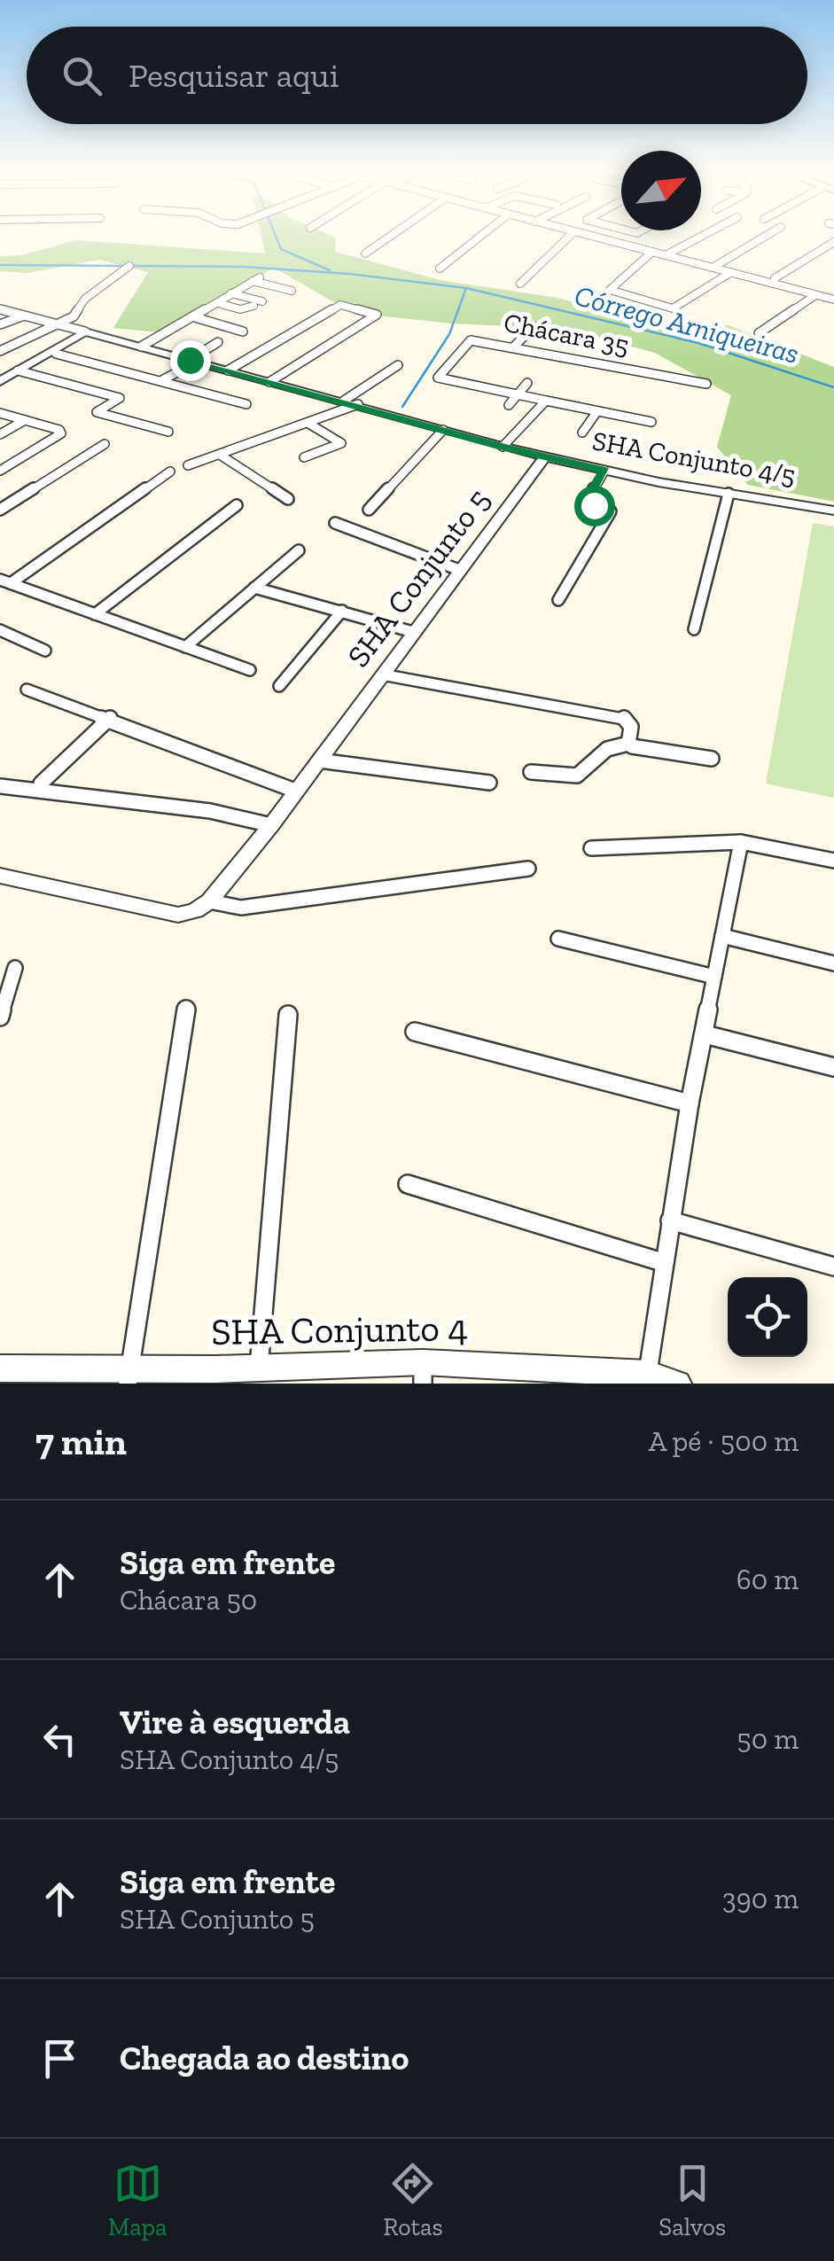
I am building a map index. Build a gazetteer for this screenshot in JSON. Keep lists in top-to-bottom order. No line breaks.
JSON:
{"streets":{"street":["Chácara 35","SHA Conjunto 4/5","SHA Conjunto 5","SHA Conjunto 4"]},"crossings":[["SHA Conjunto 4/5","SHA Conjunto 5"]],"water":["Córrego Arniqueiras"],"north":"top right","page":{"search":"Pesquisar aqui","heading":["7 min","A pé · 500 m"],"list":[["Siga em frente","Chácara 50","60 m"],["Vire à esquerda","SHA Conjunto 4/5","50 m"],["Siga em frente","SHA Conjunto 5","390 m"],"Chegada ao destino"],"nav":["Mapa","Rotas","Salvos"]}}
